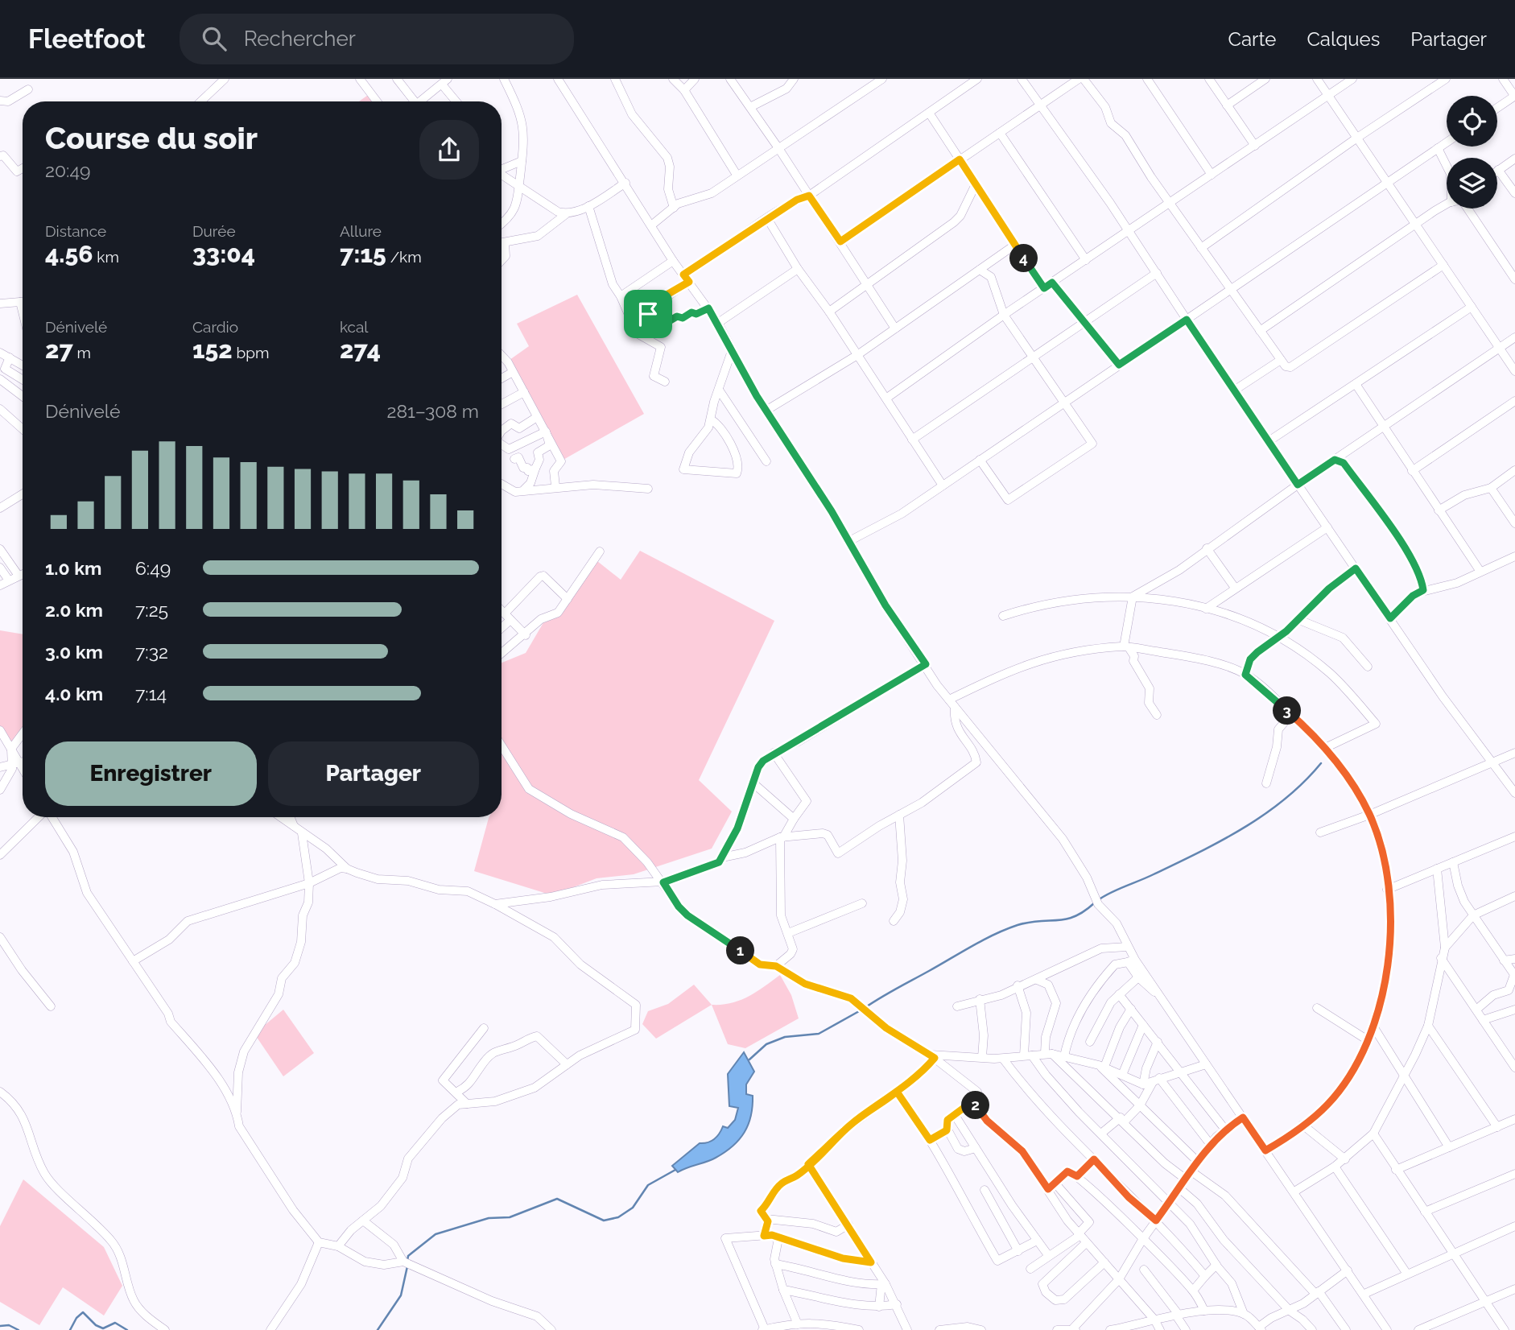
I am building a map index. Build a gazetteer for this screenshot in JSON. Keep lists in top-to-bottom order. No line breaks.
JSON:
{"page":{"header":"Fleetfoot","search":"Rechercher","nav":["Carte","Calques","Partager"],"heading":["Course du soir","20:49"],"stats":[["Distance","4.56 km"],["Durée","33:04"],["Allure","7:15 /km"],["Dénivelé","27 m"],["Cardio","152 bpm"],["kcal","274"]],"pins":["4","3","1","2"],"chart":["Dénivelé","281–308 m"],"list":[{"name":"1.0 km","note":"6:49"},{"name":"2.0 km","note":"7:25"},{"name":"3.0 km","note":"7:32"},{"name":"4.0 km","note":"7:14"}],"buttons":["Enregistrer","Partager"]}}
